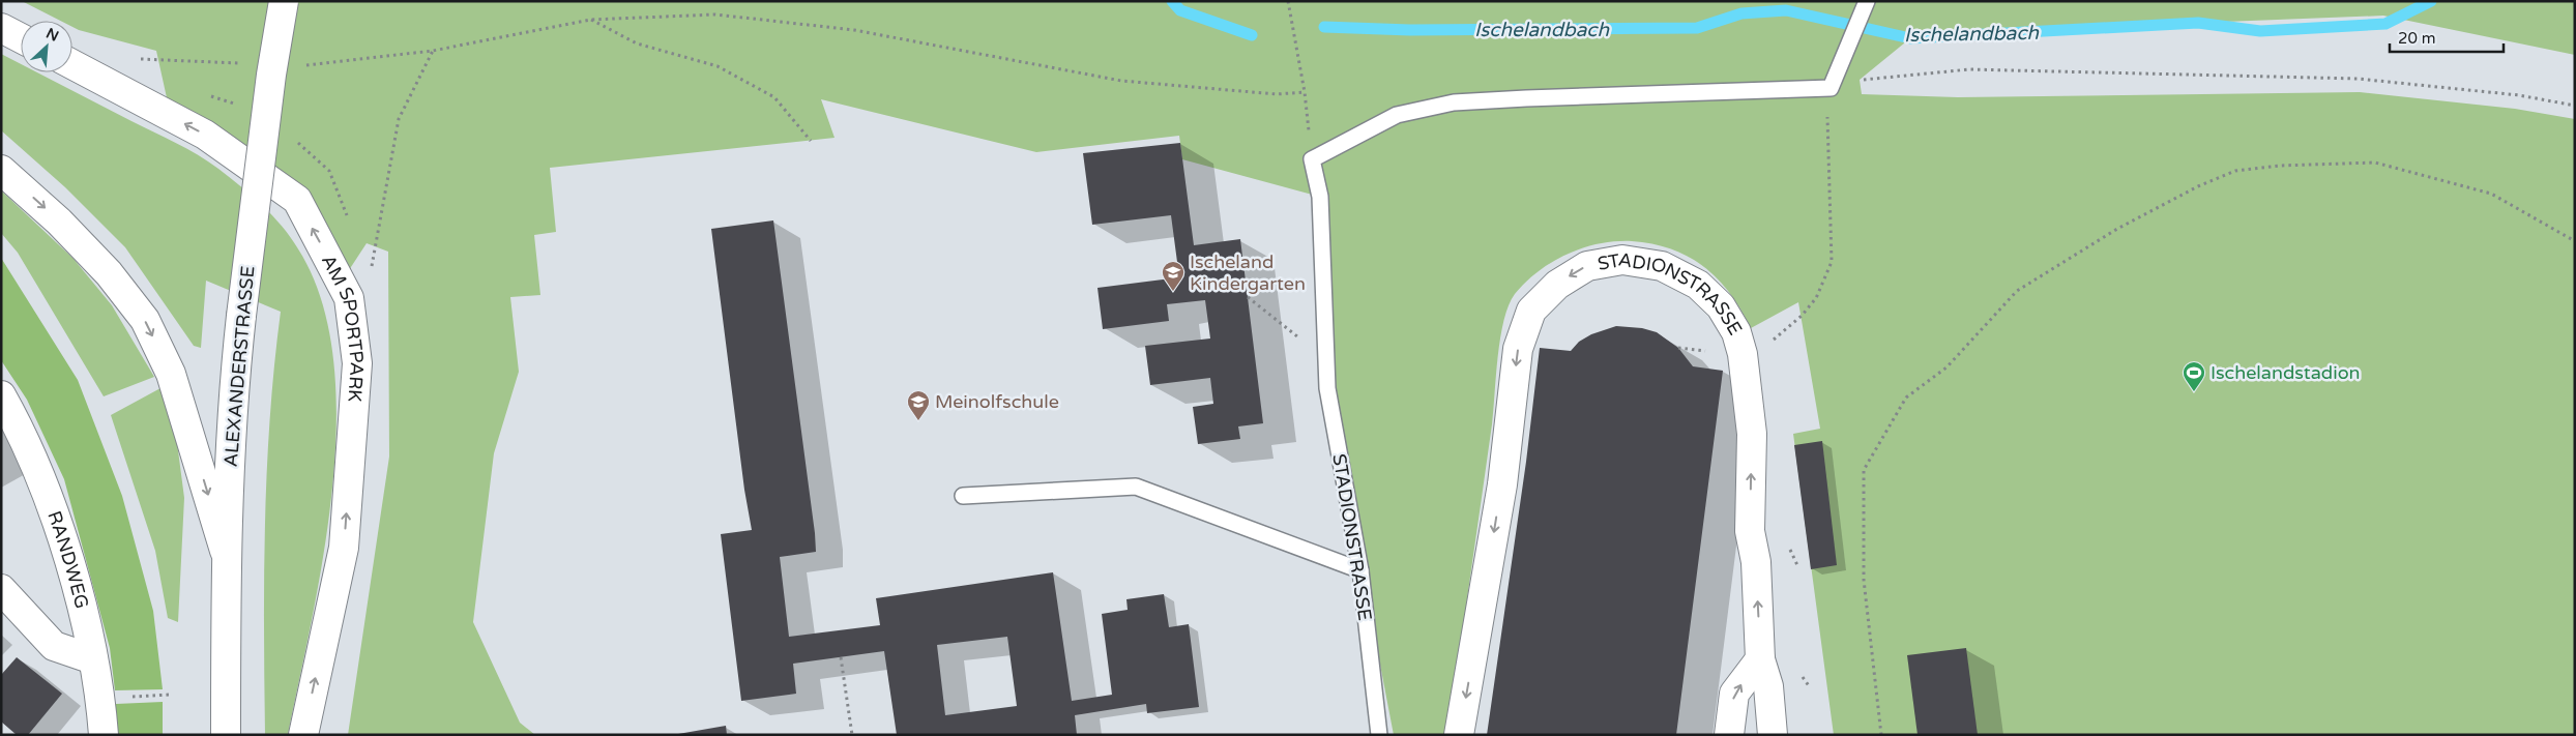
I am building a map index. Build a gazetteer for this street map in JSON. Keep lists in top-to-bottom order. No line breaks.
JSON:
{"streets":{"street":["STADIONSTRASSE","AM SPORTPARK","ALEXANDERSTRASSE","RANDWEG"]},"water":["Ischelandbach"],"places":{"school or university":["Ischeland Kindergarten","Meinolfschule"],"sports":["Ischelandstadion"]},"scale_bar":"20 m","north":"top right"}
